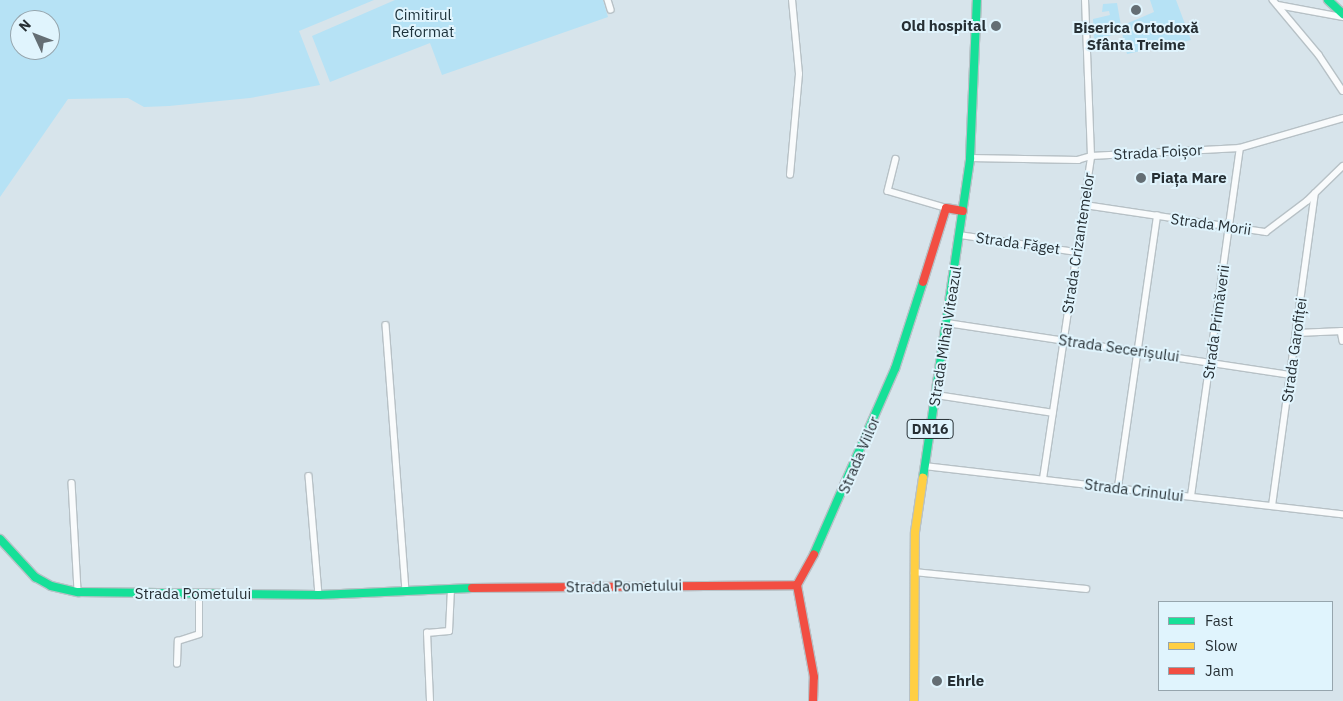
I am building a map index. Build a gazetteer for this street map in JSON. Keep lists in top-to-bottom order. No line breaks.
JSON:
{"streets":{"main road":["Strada Mihai Viteazul","DN16","Strada Viilor","Strada Pometului"],"street":["Strada Foișor","Strada Morii","Strada Făget","Strada Crizantemelor","Strada Primăverii","Strada Secerișului","Strada Garofiței","Strada Crinului"]},"crossings":[["Strada Foișor","Strada Crizantemelor"],["Strada Foișor","Strada Primăverii"],["Strada Foișor","Strada Mihai Viteazul"],["Strada Morii","Strada Crizantemelor"],["Strada Morii","Strada Primăverii"],["Strada Morii","Strada Garofiței"],["Strada Făget","Strada Crizantemelor"],["Strada Făget","Strada Mihai Viteazul"],["Strada Crizantemelor","Strada Secerișului"],["Strada Crizantemelor","Strada Crinului"],["Strada Primăverii","Strada Secerișului"],["Strada Primăverii","Strada Crinului"],["Strada Mihai Viteazul","Strada Secerișului"],["Strada Mihai Viteazul","Strada Crinului"],["Strada Secerișului","Strada Garofiței"],["Strada Garofiței","Strada Crinului"],["Strada Viilor","Strada Pometului"]],"parks":["Cimitirul Reformat"],"places":["Biserica Ortodoxă Sfânta Treime","Old hospital","Piața Mare","Ehrle"],"legend":["Fast","Slow","Jam"],"north":"top left"}
